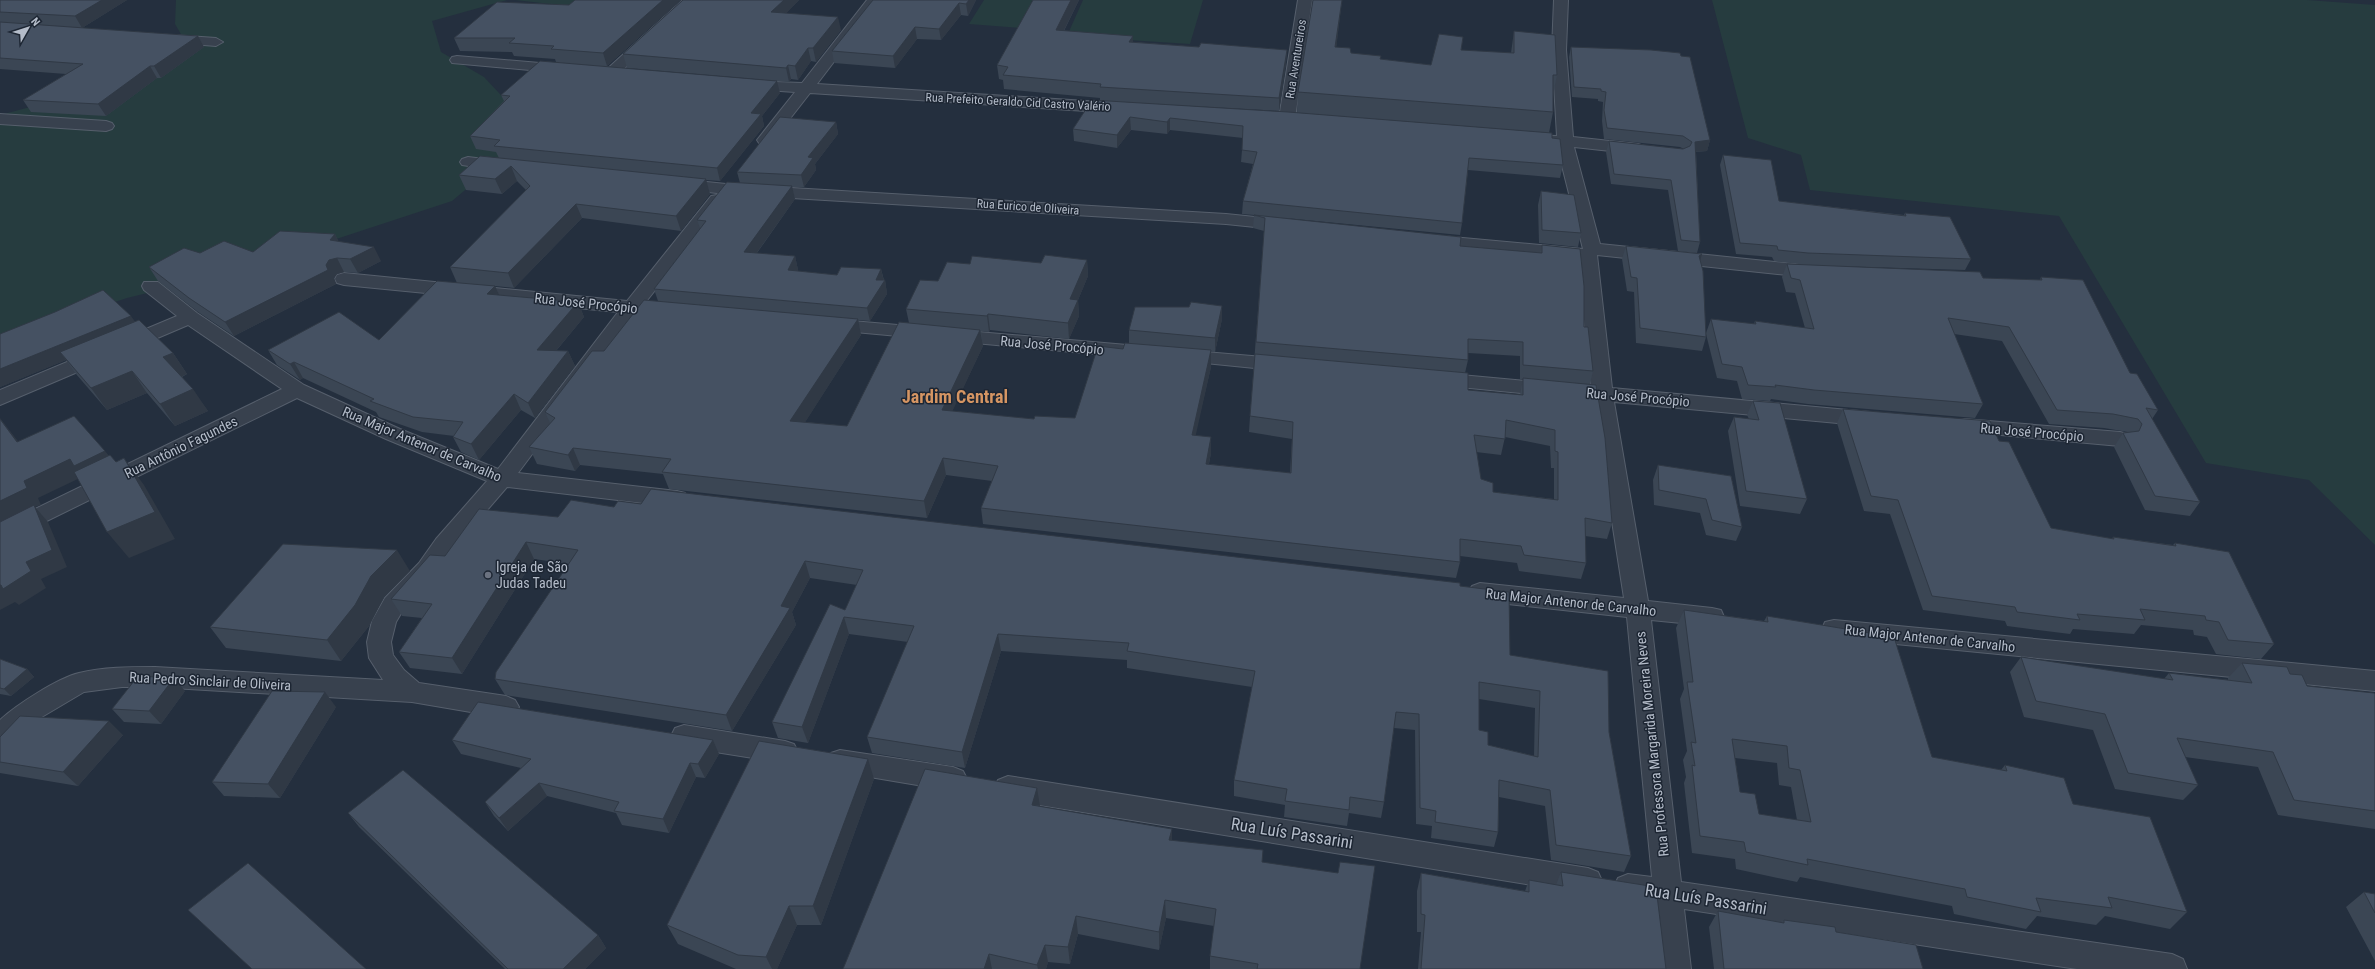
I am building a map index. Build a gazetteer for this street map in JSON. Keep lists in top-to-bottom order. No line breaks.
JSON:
{"streets":{"street":["Rua Aventureiros","Rua Prefeito Geraldo Cid Castro Valério","Rua Eurico de Oliveira","Rua José Procópio","Rua Major Antenor de Carvalho","Rua Antônio Fagundes","Rua Pedro Sinclair de Oliveira","Rua Professora Margarida Moreira Neves","Rua Luís Passarini"]},"crossings":[["Rua José Procópio","Rua Professora Margarida Moreira Neves"],["Rua Major Antenor de Carvalho","Rua Antônio Fagundes"],["Rua Major Antenor de Carvalho","Rua Professora Margarida Moreira Neves"],["Rua Professora Margarida Moreira Neves","Rua Luís Passarini"]],"districts":["Jardim Central"],"places":["Igreja de São Judas Tadeu"],"north":"top right"}
